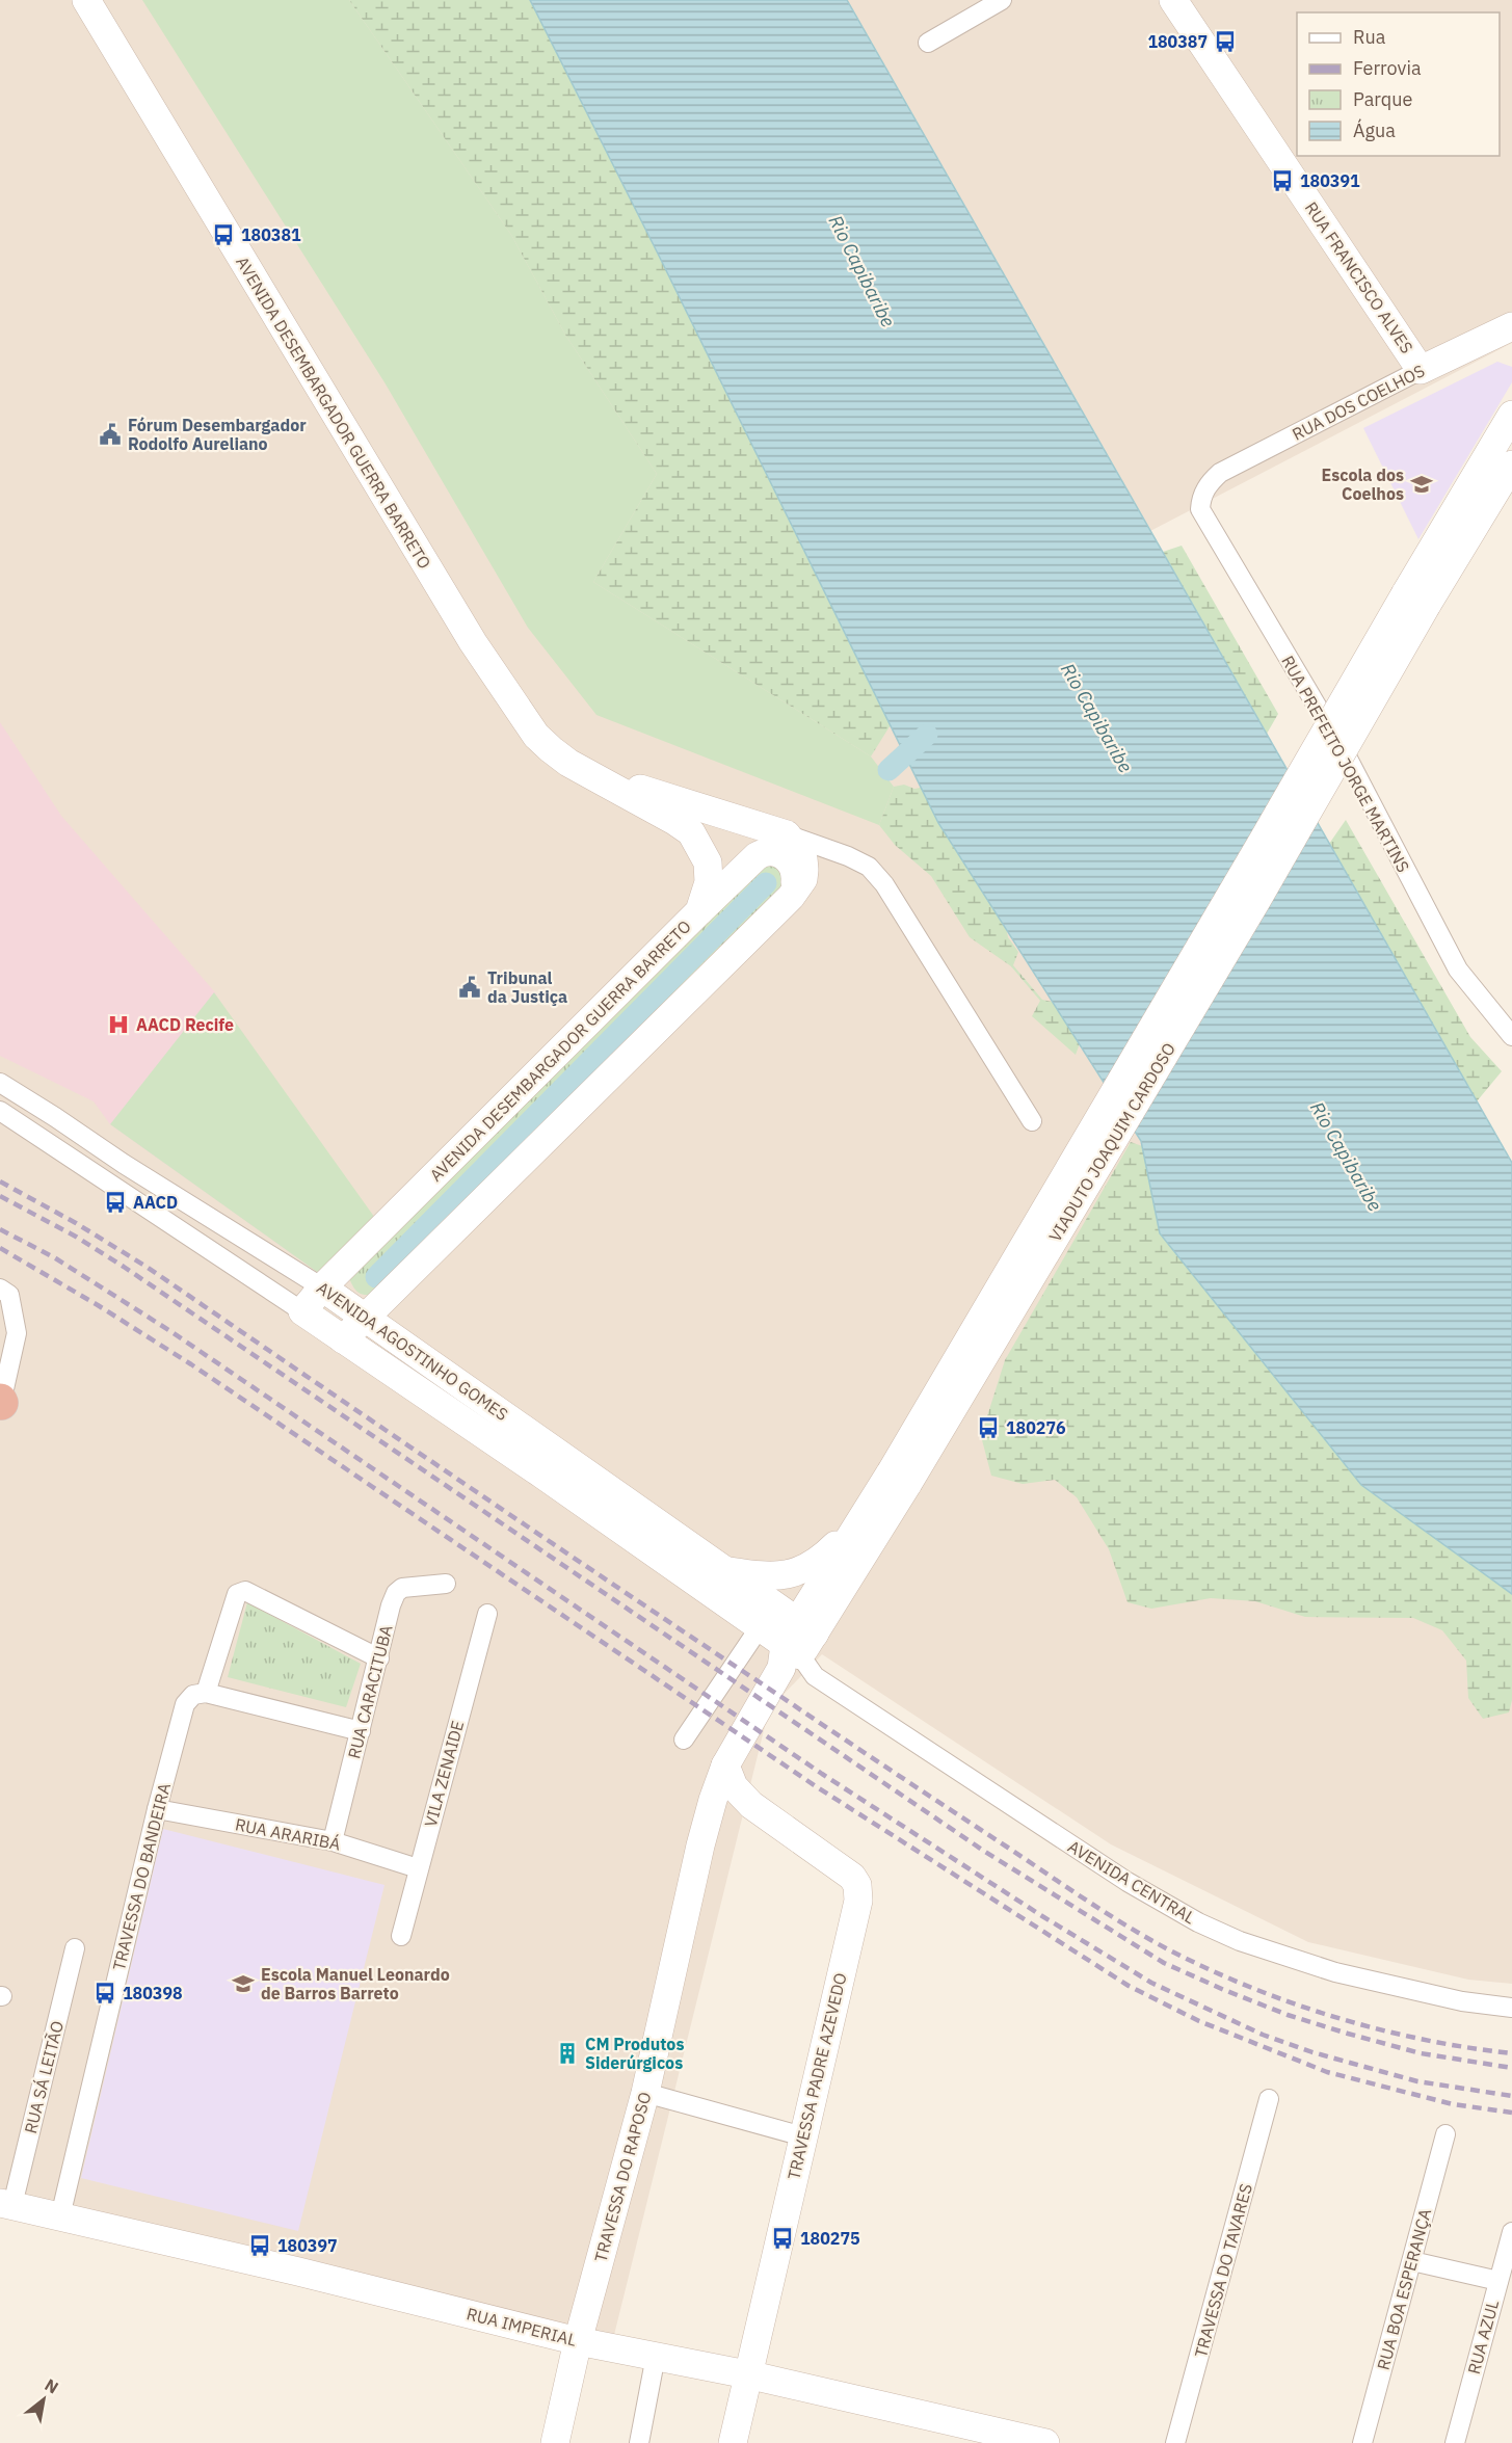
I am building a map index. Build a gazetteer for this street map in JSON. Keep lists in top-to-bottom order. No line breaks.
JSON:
{"streets":{"street":["RUA FRANCISCO ALVES","RUA DOS COELHOS","AVENIDA DESEMBARGADOR GUERRA BARRETO","RUA PREFEITO JORGE MARTINS","VIADUTO JOAQUIM CARDOSO","AVENIDA AGOSTINHO GOMES","RUA CARACITUBA","VILA ZENAIDE","RUA ARARIBÁ","TRAVESSA DO BANDEIRA","AVENIDA CENTRAL","TRAVESSA PADRE AZEVEDO","RUA SÁ LEITÃO","TRAVESSA DO RAPOSO","TRAVESSA DO TAVARES","RUA BOA ESPERANÇA","RUA IMPERIAL","RUA AZUL"]},"crossings":[["RUA FRANCISCO ALVES","RUA DOS COELHOS"],["RUA DOS COELHOS","RUA PREFEITO JORGE MARTINS"],["AVENIDA DESEMBARGADOR GUERRA BARRETO","AVENIDA AGOSTINHO GOMES"],["VIADUTO JOAQUIM CARDOSO","AVENIDA AGOSTINHO GOMES"],["VIADUTO JOAQUIM CARDOSO","AVENIDA CENTRAL"],["VIADUTO JOAQUIM CARDOSO","TRAVESSA PADRE AZEVEDO"],["VIADUTO JOAQUIM CARDOSO","TRAVESSA DO RAPOSO"],["AVENIDA AGOSTINHO GOMES","AVENIDA CENTRAL"],["RUA CARACITUBA","RUA ARARIBÁ"],["VILA ZENAIDE","RUA ARARIBÁ"],["RUA ARARIBÁ","TRAVESSA DO BANDEIRA"],["TRAVESSA DO BANDEIRA","RUA IMPERIAL"],["TRAVESSA PADRE AZEVEDO","TRAVESSA DO RAPOSO"],["TRAVESSA PADRE AZEVEDO","RUA IMPERIAL"],["RUA SÁ LEITÃO","RUA IMPERIAL"],["TRAVESSA DO RAPOSO","RUA IMPERIAL"]],"water":["Rio Capibaribe"],"places":{"bus stop":["180387","180391","180381","AACD","180276","180398","180275","180397"],"public building":["Fórum Desembargador Rodolfo Aureliano","Tribunal da Justiça"],"school or university":["Escola dos Coelhos","Escola Manuel Leonardo de Barros Barreto"],"hospital":["AACD Recife"],"building":["CM Produtos Siderúrgicos"]},"legend":["Rua","Ferrovia","Parque","Água"],"north":"top right"}
